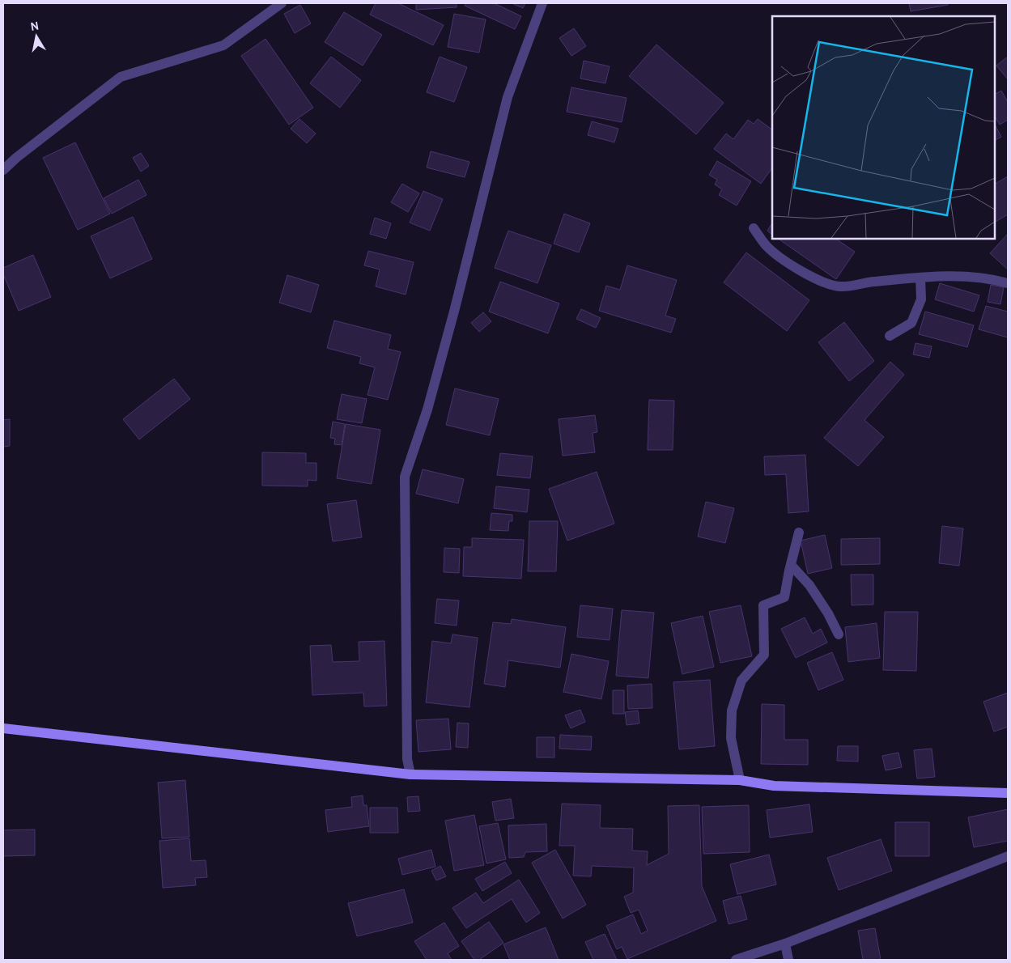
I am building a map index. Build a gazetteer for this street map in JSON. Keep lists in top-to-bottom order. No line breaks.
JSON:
{"north":"top"}
